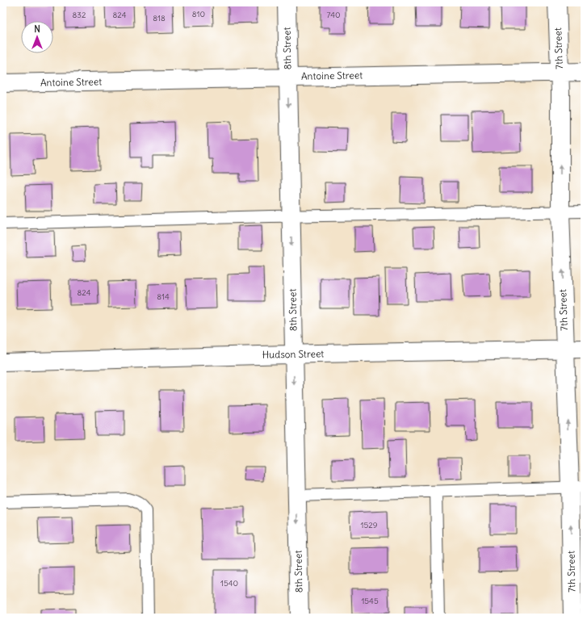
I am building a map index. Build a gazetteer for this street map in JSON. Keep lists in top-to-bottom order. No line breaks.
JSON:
{"streets":{"street":["8th Street","7th Street","Antoine Street","Hudson Street"]},"crossings":[["8th Street","Antoine Street"],["8th Street","Hudson Street"],["7th Street","Antoine Street"],["7th Street","Hudson Street"]],"one_way":["8th Street","7th Street"],"house_numbers":["810","832","824","740","818","824","814","1529","1540","1545"],"north":"top"}
